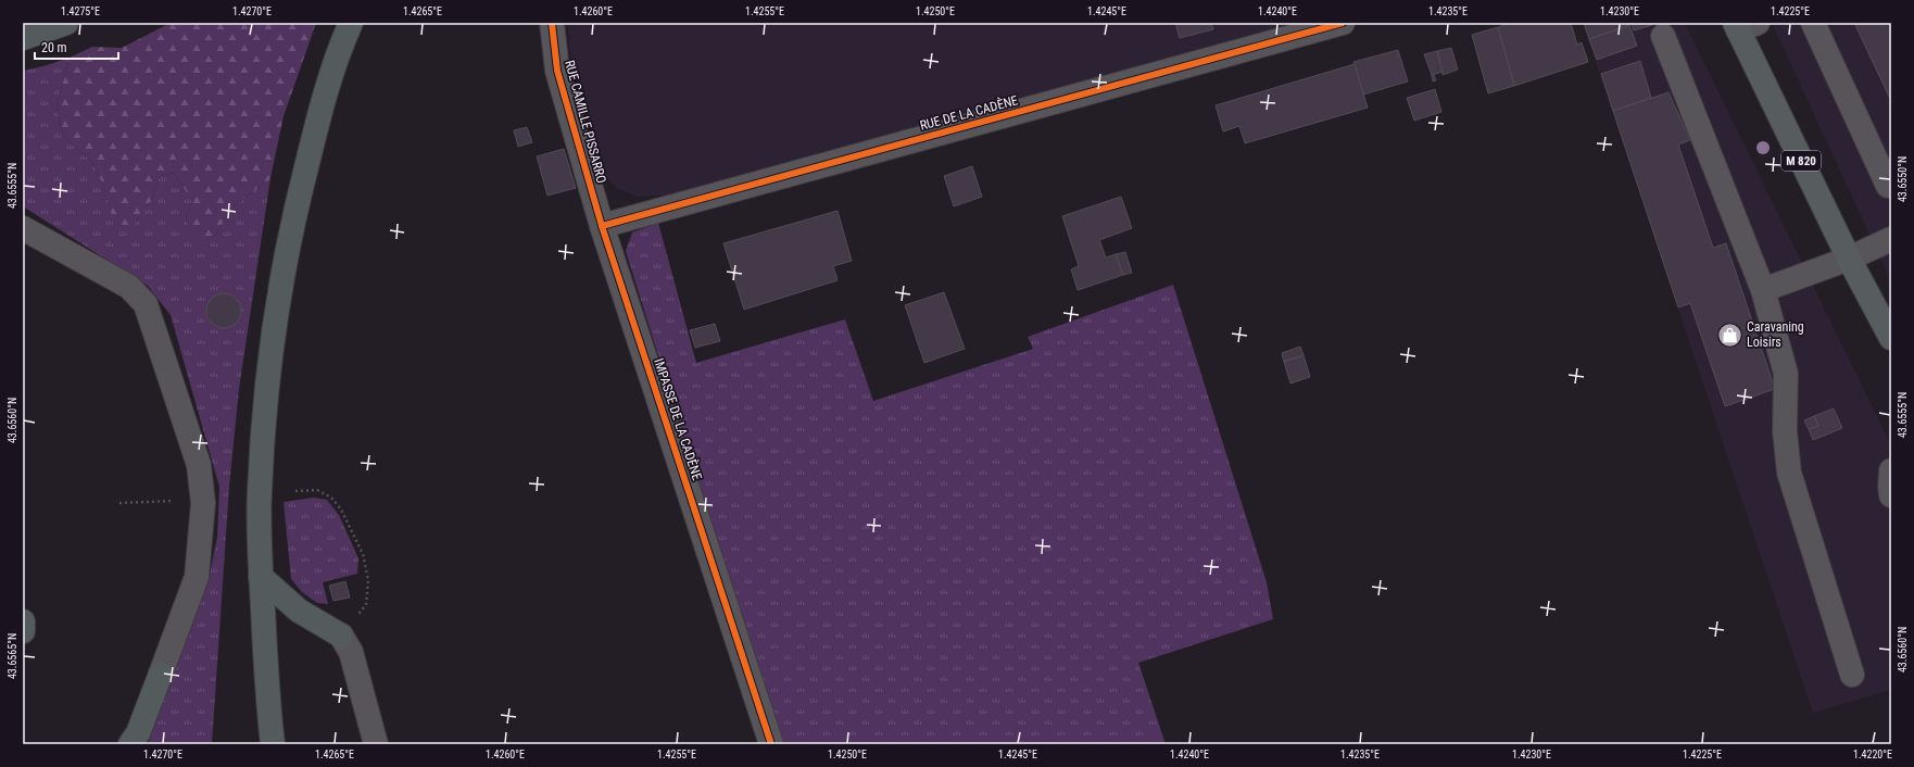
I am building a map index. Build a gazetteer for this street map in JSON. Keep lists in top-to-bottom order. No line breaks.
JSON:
{"streets":{"main road":["M 820"],"street":["RUE DE LA CADÈNE","RUE CAMILLE PISSARRO","IMPASSE DE LA CADÈNE"]},"crossings":[["RUE DE LA CADÈNE","RUE CAMILLE PISSARRO"],["RUE DE LA CADÈNE","IMPASSE DE LA CADÈNE"],["RUE CAMILLE PISSARRO","IMPASSE DE LA CADÈNE"]],"places":{"shop":["Caravaning Loisirs"]},"scale_bar":"20 m","coordinates":["1.4275°E","1.4270°E","1.4265°E","1.4260°E","1.4255°E","1.4250°E","1.4245°E","1.4240°E","1.4235°E","1.4230°E","1.4225°E","43.6550°N","43.6555°N","43.6560°N","43.6565°N","1.4220°E"]}
